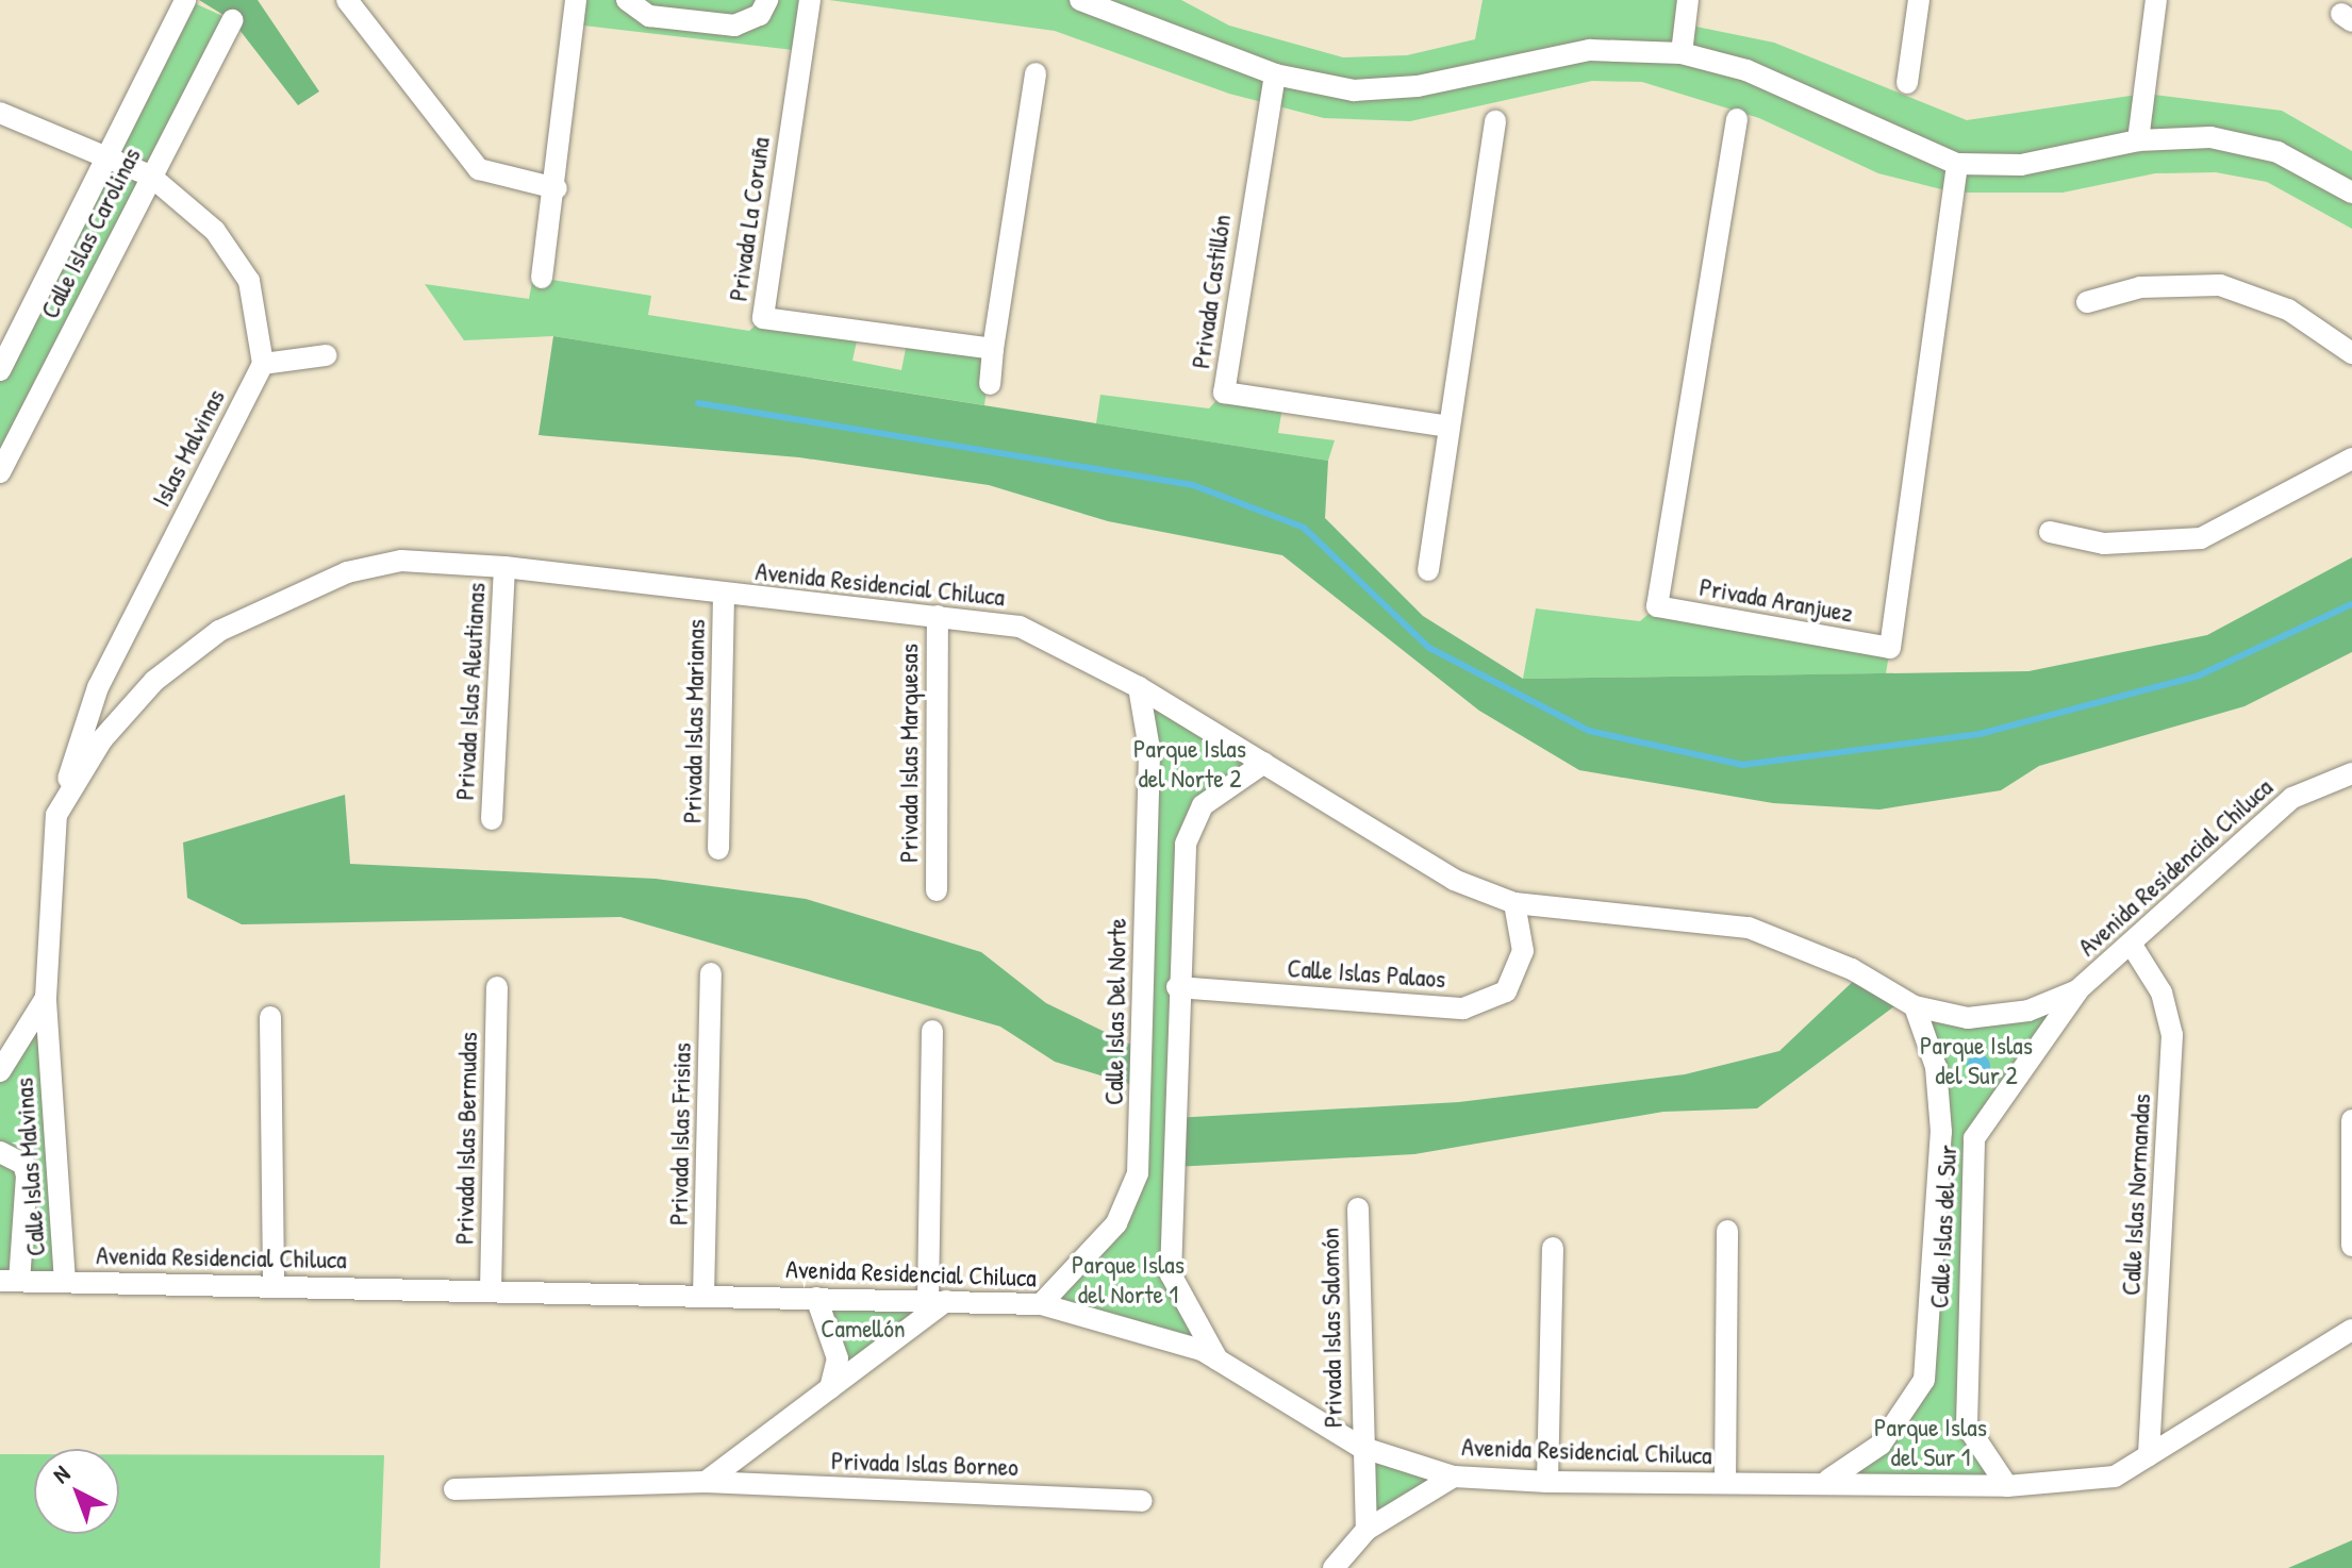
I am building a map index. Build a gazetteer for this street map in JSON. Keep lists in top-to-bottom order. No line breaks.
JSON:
{"streets":{"street":["Privada La Coruña","Calle Islas Carolinas","Privada Castillón","Islas Malvinas","Avenida Residencial Chiluca","Privada Aranjuez","Privada Islas Aleutianas","Privada Islas Marianas","Privada Islas Marquesas","Calle Islas Palaos","Calle Islas Del Norte","Privada Islas Frisias","Privada Islas Bermudas","Calle Islas Malvinas","Calle Islas Normandas","Calle Islas del Sur","Privada Islas Salomón","Privada Islas Borneo"]},"crossings":[["Islas Malvinas","Avenida Residencial Chiluca"],["Avenida Residencial Chiluca","Privada Islas Aleutianas"],["Avenida Residencial Chiluca","Privada Islas Marianas"],["Avenida Residencial Chiluca","Privada Islas Marquesas"],["Avenida Residencial Chiluca","Calle Islas Palaos"],["Avenida Residencial Chiluca","Calle Islas Del Norte"],["Avenida Residencial Chiluca","Privada Islas Frisias"],["Avenida Residencial Chiluca","Privada Islas Bermudas"],["Avenida Residencial Chiluca","Calle Islas Malvinas"],["Avenida Residencial Chiluca","Calle Islas Normandas"],["Avenida Residencial Chiluca","Calle Islas del Sur"],["Avenida Residencial Chiluca","Privada Islas Salomón"]],"parks":["Parque Islas del Norte 2","Parque Islas del Sur 2","Parque Islas del Norte 1","Camellón","Parque Islas del Sur 1"],"north":"top left"}
